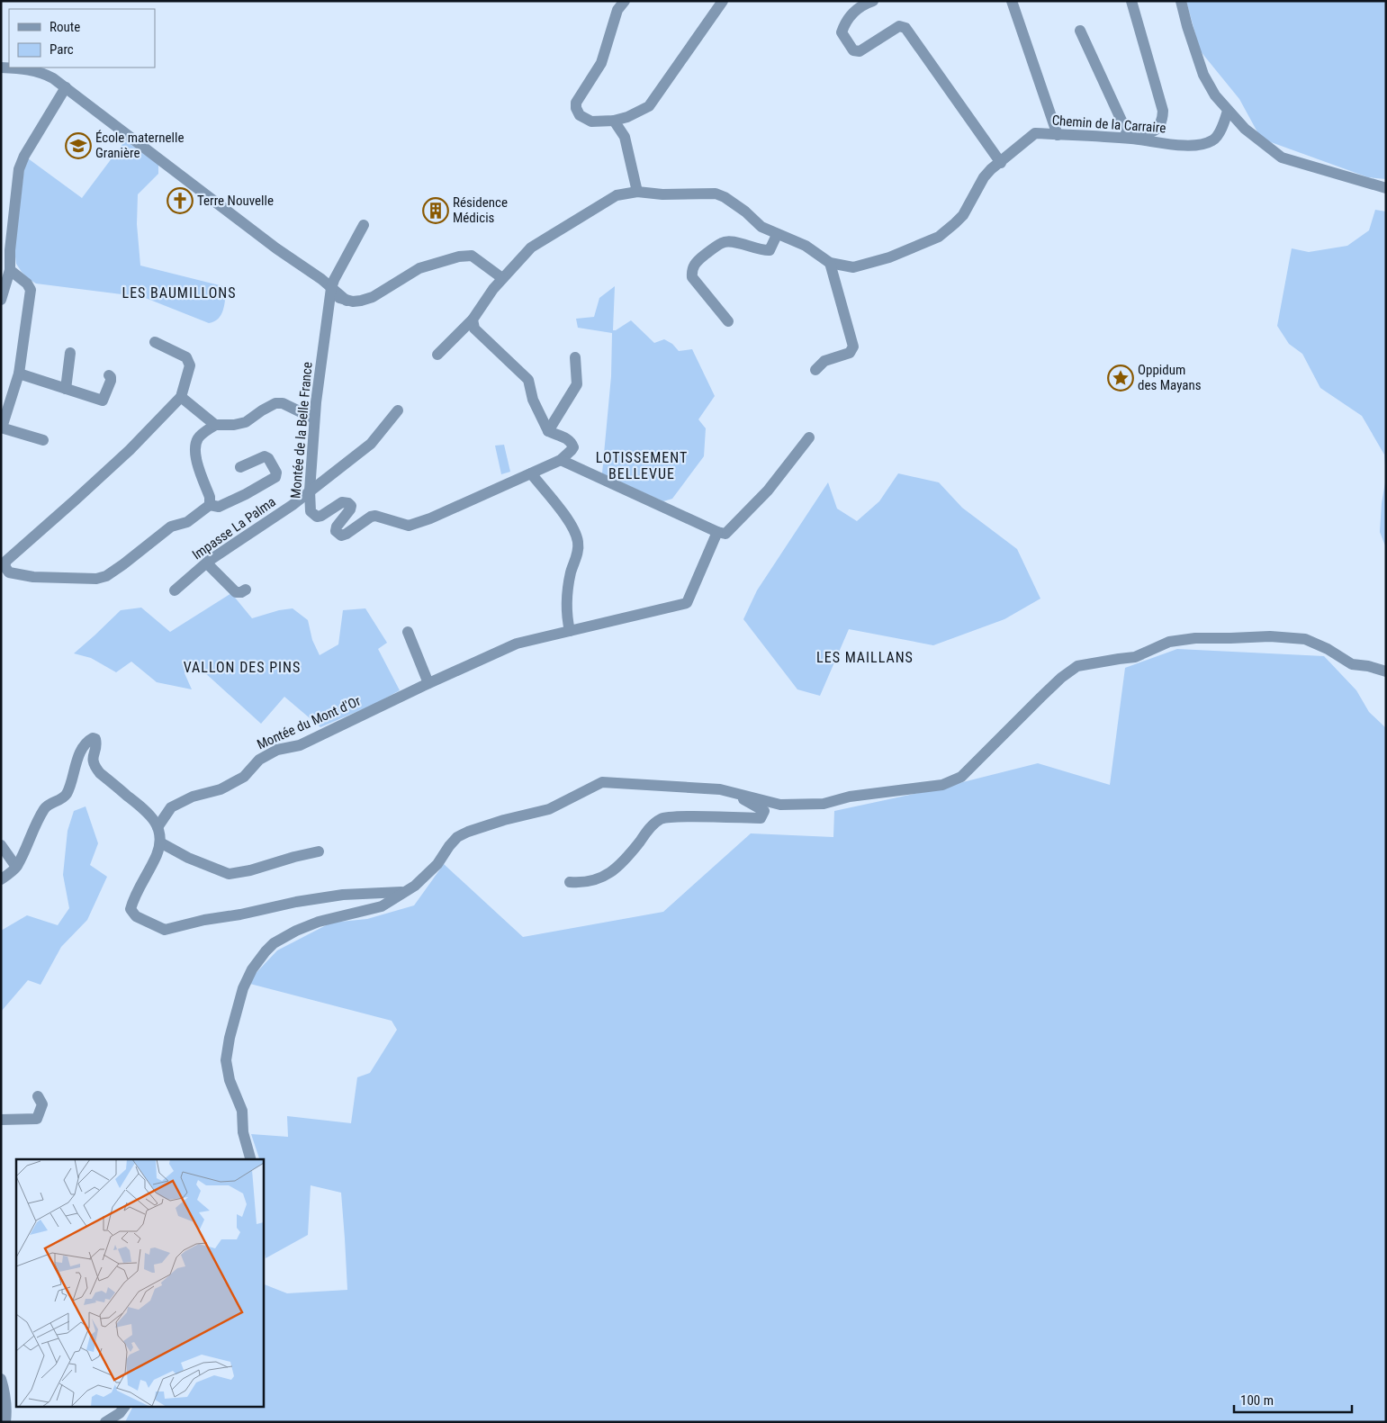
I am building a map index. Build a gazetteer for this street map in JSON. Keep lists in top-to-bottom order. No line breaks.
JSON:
{"streets":{"street":["Chemin de la Carraire","Montée de la Belle France","Impasse La Palma","Montée du Mont d'Or"]},"crossings":[["Montée de la Belle France","Impasse La Palma"]],"districts":["LES BAUMILLONS","LOTISSEMENT BELLEVUE","LES MAILLANS","VALLON DES PINS"],"places":{"school or university":["École maternelle Granière"],"church":["Terre Nouvelle"],"building":["Résidence Médicis"],"place":["Oppidum des Mayans"]},"legend":["Route","Parc"],"scale_bar":"100 m"}
